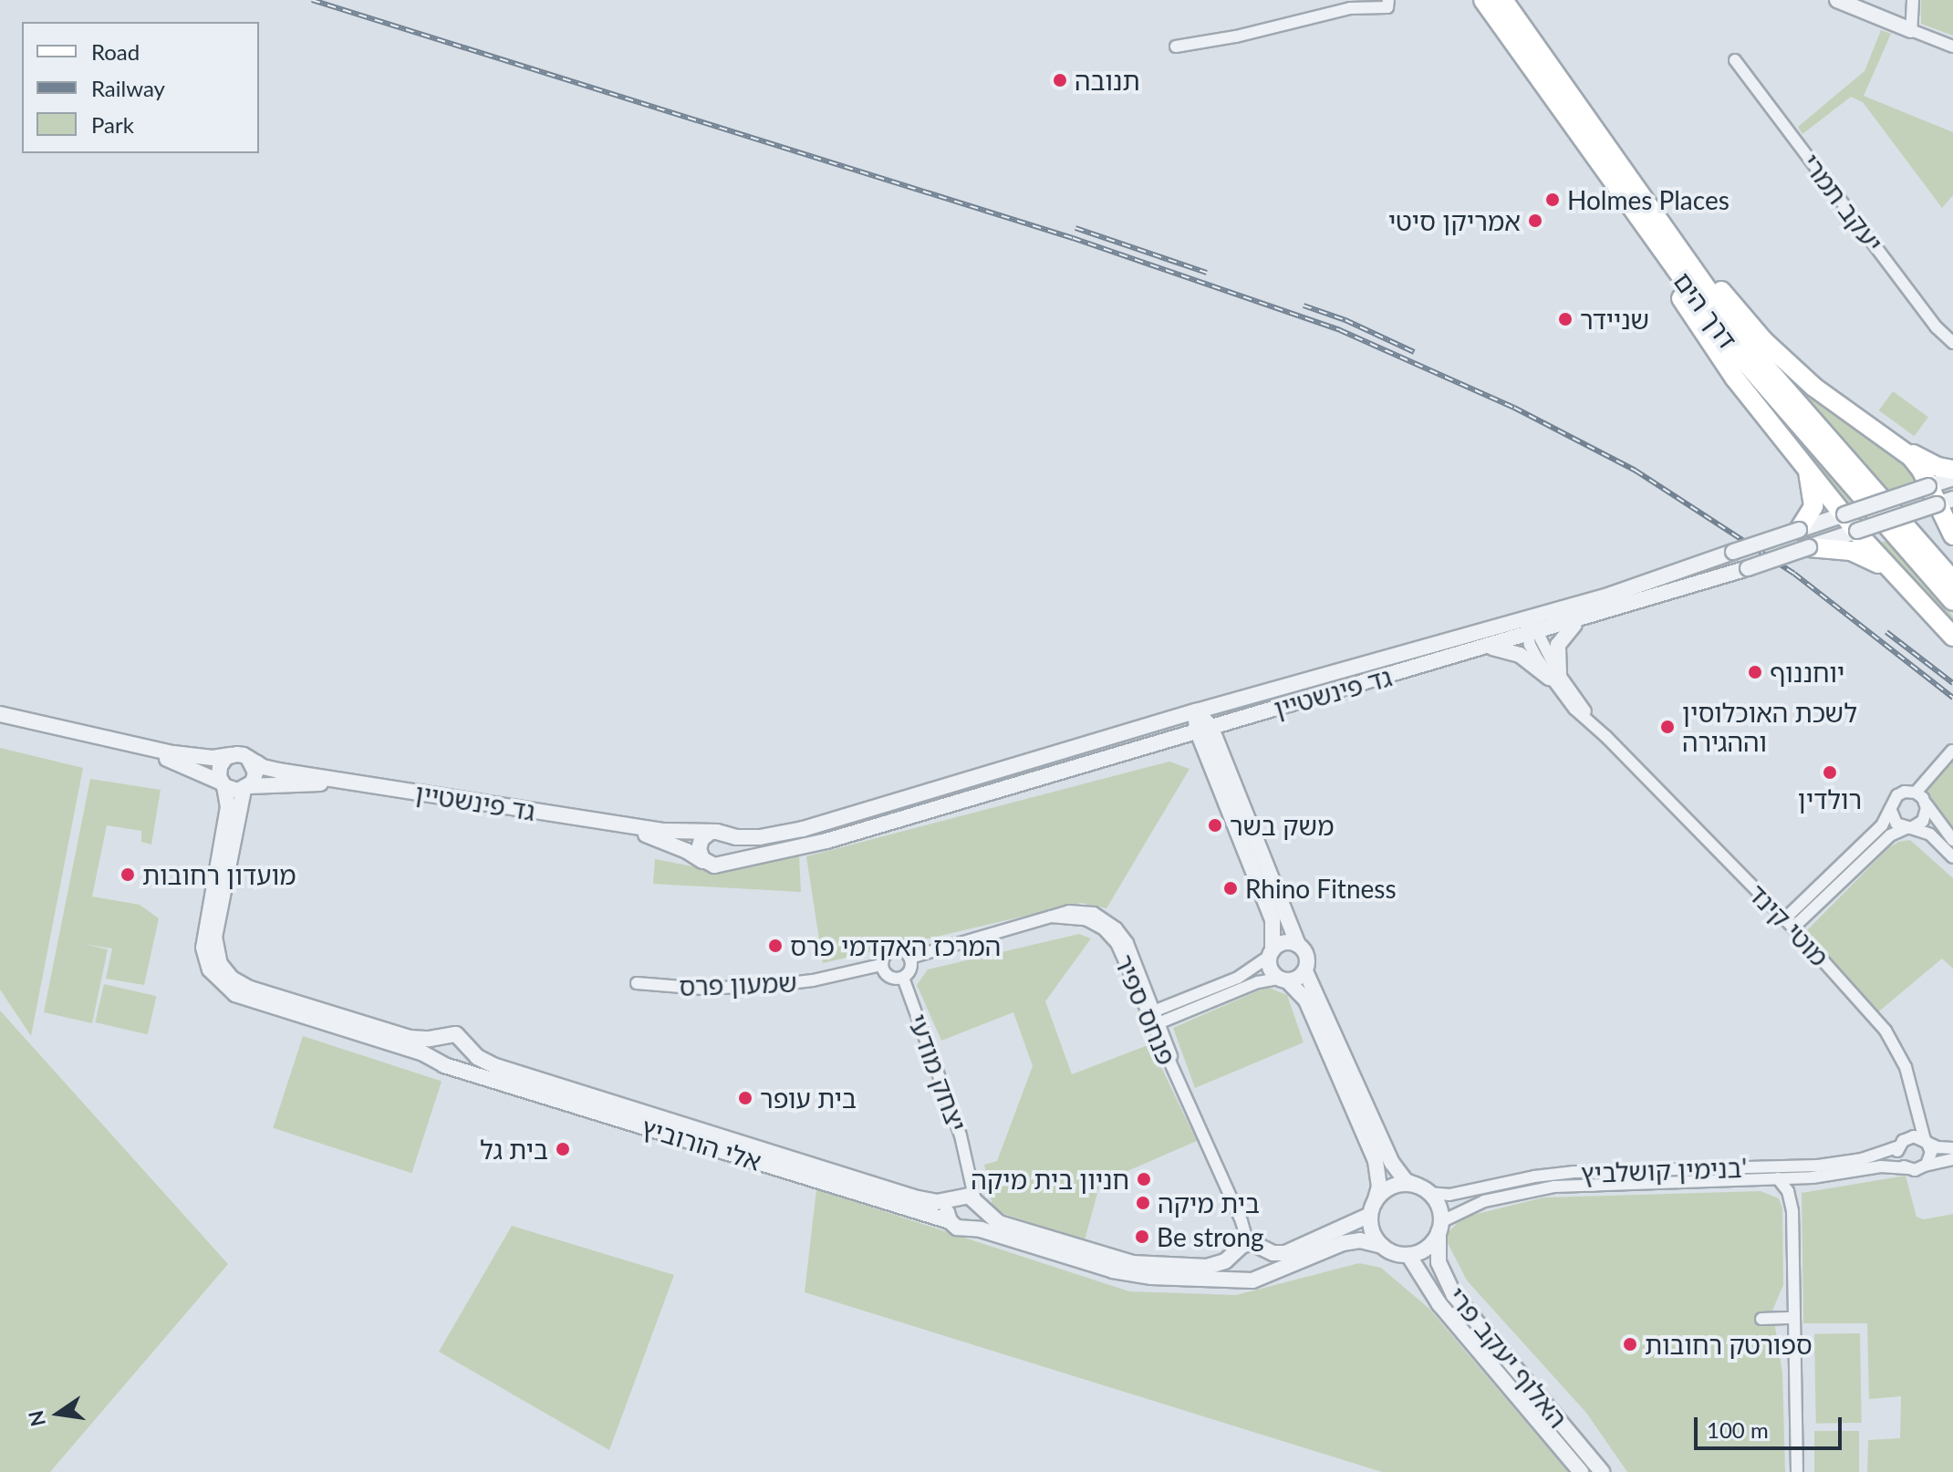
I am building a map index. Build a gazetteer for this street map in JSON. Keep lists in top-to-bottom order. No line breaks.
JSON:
{"streets":{"main road":["דרך הים"],"street":["יעקב תמרי","גד פינשטיין","מוטי קינד","שמעון פרס","פנחס ספיר","יצחק מודעי","אלי הורוביץ","בנימין קושלביץ'","האלוף יעקב פרי"]},"crossings":[["גד פינשטיין","מוטי קינד"],["מוטי קינד","בנימין קושלביץ'"],["שמעון פרס","פנחס ספיר"],["שמעון פרס","יצחק מודעי"],["פנחס ספיר","יצחק מודעי"],["יצחק מודעי","אלי הורוביץ"],["בנימין קושלביץ'","האלוף יעקב פרי"]],"places":["תנובה","Holmes Places","אמריקן סיטי","שניידר","יוחננוף","לשכת האוכלוסין וההגירה","רולדין","משק בשר","מועדון רחובות","Rhino Fitness","המרכז האקדמי פרס","בית עופר","בית גל","חניון בית מיקה","בית מיקה","Be strong","ספורטק רחובות"],"legend":["Road","Railway","Park"],"scale_bar":"100 m","north":"left"}
